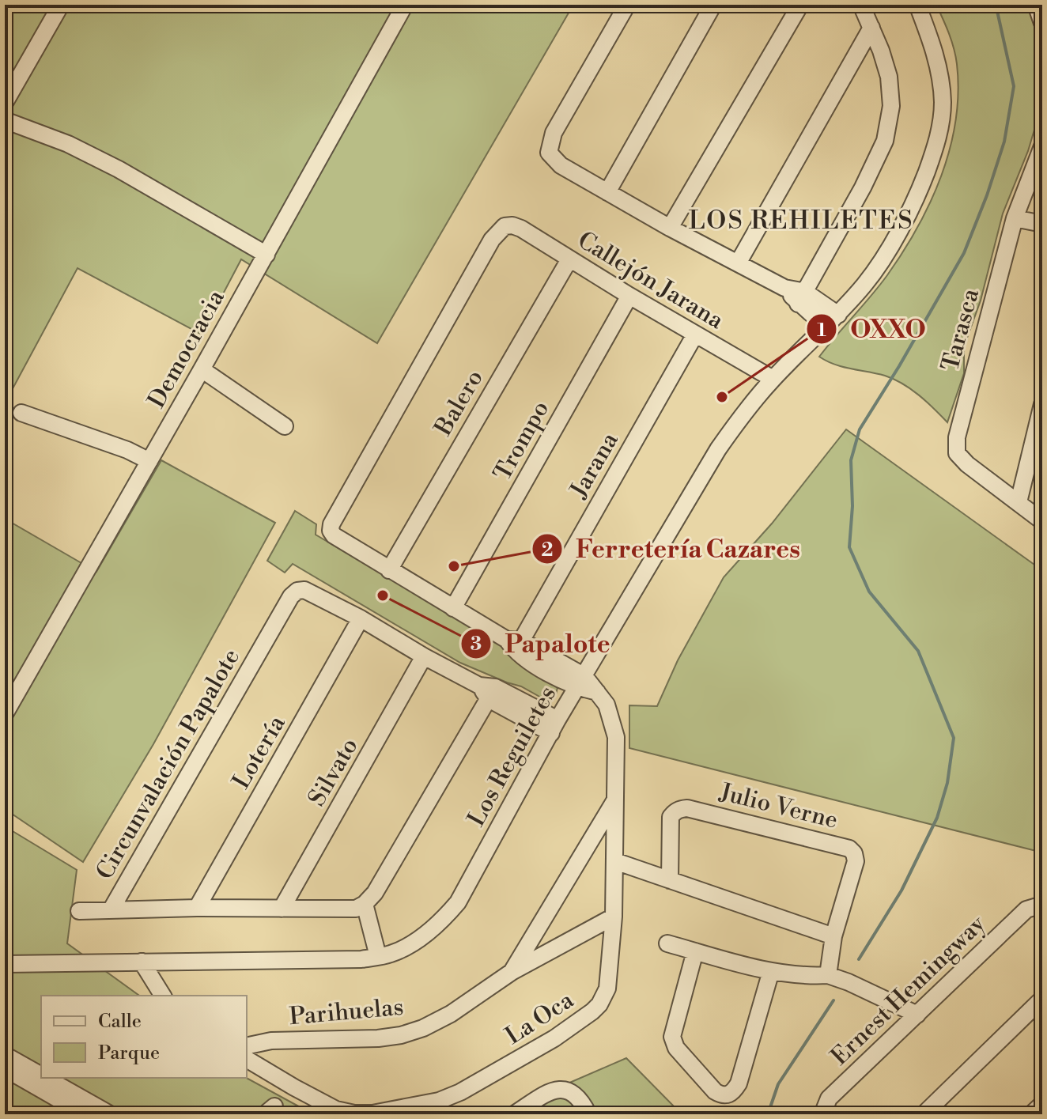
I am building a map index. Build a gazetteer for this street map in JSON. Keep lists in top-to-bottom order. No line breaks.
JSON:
{"streets":{"street":["Callejón Jarana","Tarasca","Democracia","Balero","Trompo","Jarana","Lotería","Los Reguiletes","Circunvalación Papalote","Silvato","Julio Verne","Ernest Hemingway","Parihuelas","La Oca"]},"crossings":[["Callejón Jarana","Balero"],["Callejón Jarana","Trompo"],["Callejón Jarana","Jarana"],["Callejón Jarana","Los Reguiletes"],["Lotería","Circunvalación Papalote"],["Los Reguiletes","Circunvalación Papalote"],["Los Reguiletes","La Oca"],["Circunvalación Papalote","Silvato"],["Parihuelas","La Oca"]],"districts":["LOS REHILETES"],"places":["OXXO","Ferretería Cazares","Papalote"],"legend":["Calle","Parque"]}
